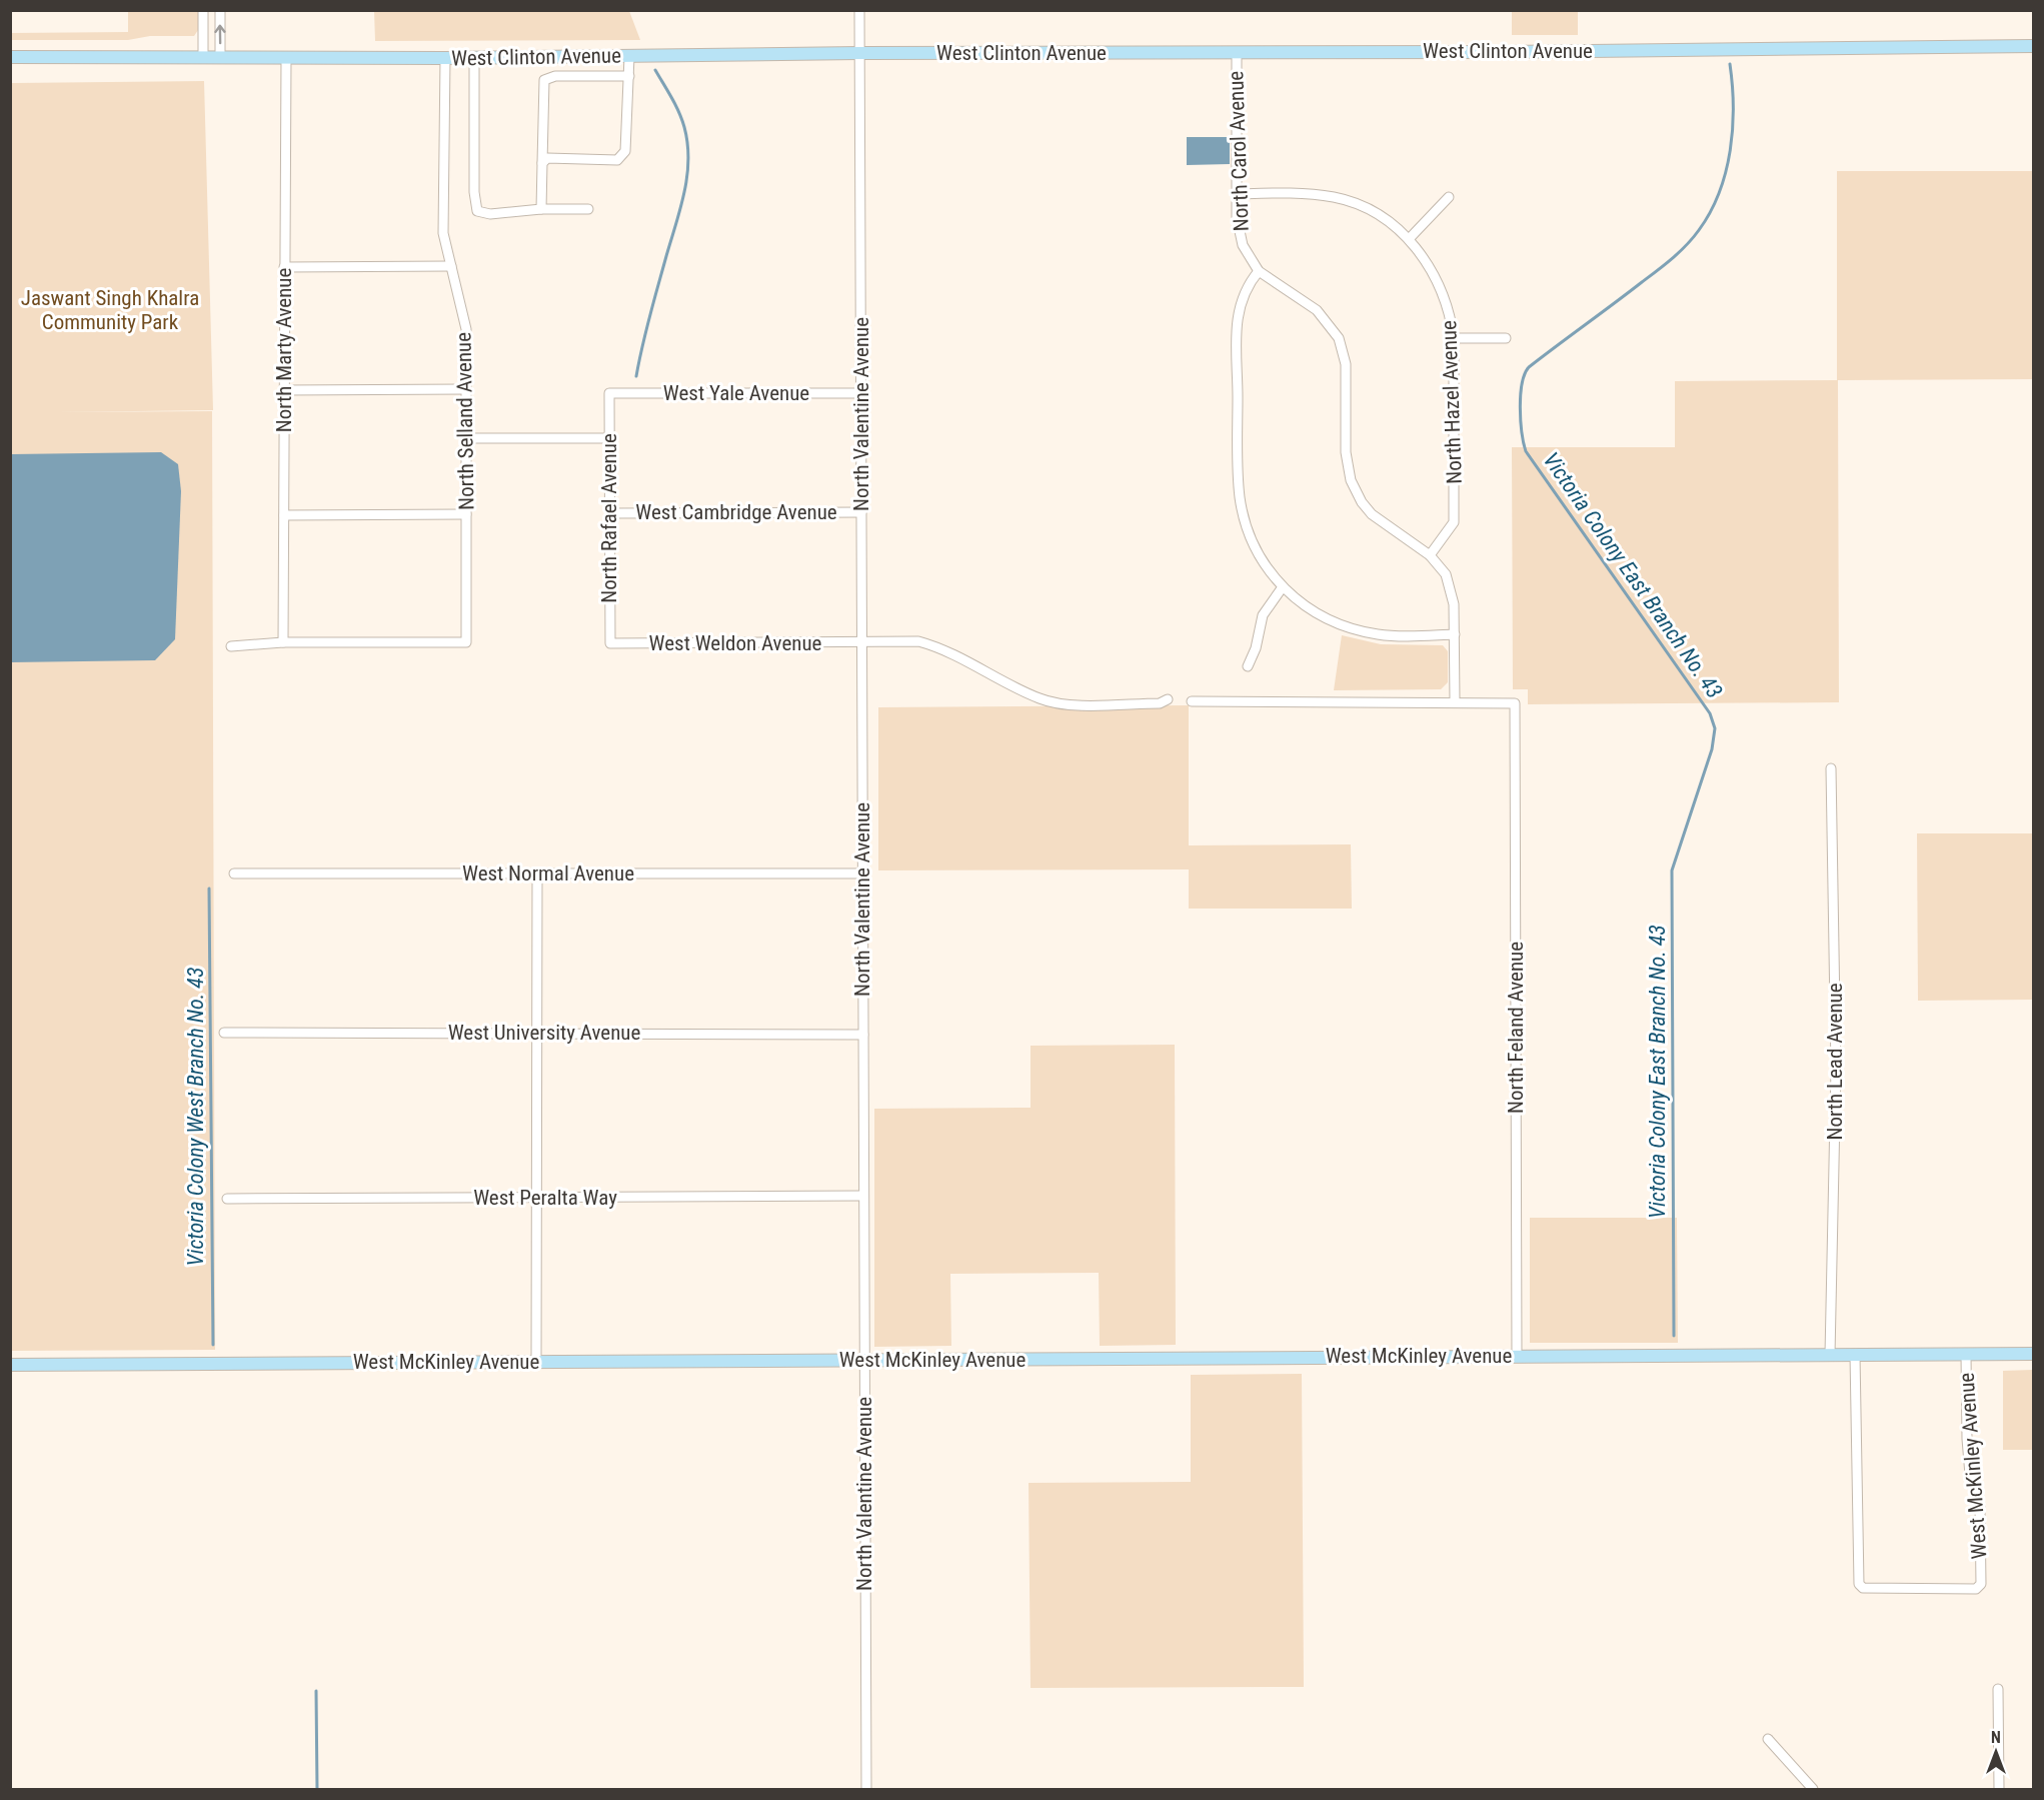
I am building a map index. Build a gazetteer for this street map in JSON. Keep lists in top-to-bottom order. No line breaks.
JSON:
{"streets":{"main road":["West Clinton Avenue","West McKinley Avenue"],"street":["North Carol Avenue","North Marty Avenue","West Yale Avenue","North Hazel Avenue","North Valentine Avenue","North Selland Avenue","West Cambridge Avenue","North Rafael Avenue","West Weldon Avenue","West Normal Avenue","North Feland Avenue","West University Avenue","North Lead Avenue","West Peralta Way"]},"crossings":[["West Clinton Avenue","North Carol Avenue"],["West Clinton Avenue","North Marty Avenue"],["West Clinton Avenue","North Valentine Avenue"],["West Clinton Avenue","North Selland Avenue"],["North Carol Avenue","North Hazel Avenue"],["North Carol Avenue","North Feland Avenue"],["North Marty Avenue","North Selland Avenue"],["West Yale Avenue","North Valentine Avenue"],["West Yale Avenue","North Rafael Avenue"],["North Valentine Avenue","West Cambridge Avenue"],["North Valentine Avenue","West Weldon Avenue"],["North Valentine Avenue","West Normal Avenue"],["North Valentine Avenue","West University Avenue"],["North Valentine Avenue","West Peralta Way"],["North Valentine Avenue","West McKinley Avenue"],["West Cambridge Avenue","North Rafael Avenue"],["North Rafael Avenue","West Weldon Avenue"],["North Feland Avenue","West McKinley Avenue"],["North Lead Avenue","West McKinley Avenue"]],"water":["Victoria Colony East Branch No. 43","Victoria Colony West Branch No. 43"],"parks":["Jaswant Singh Khalra Community Park"],"north":"top"}
